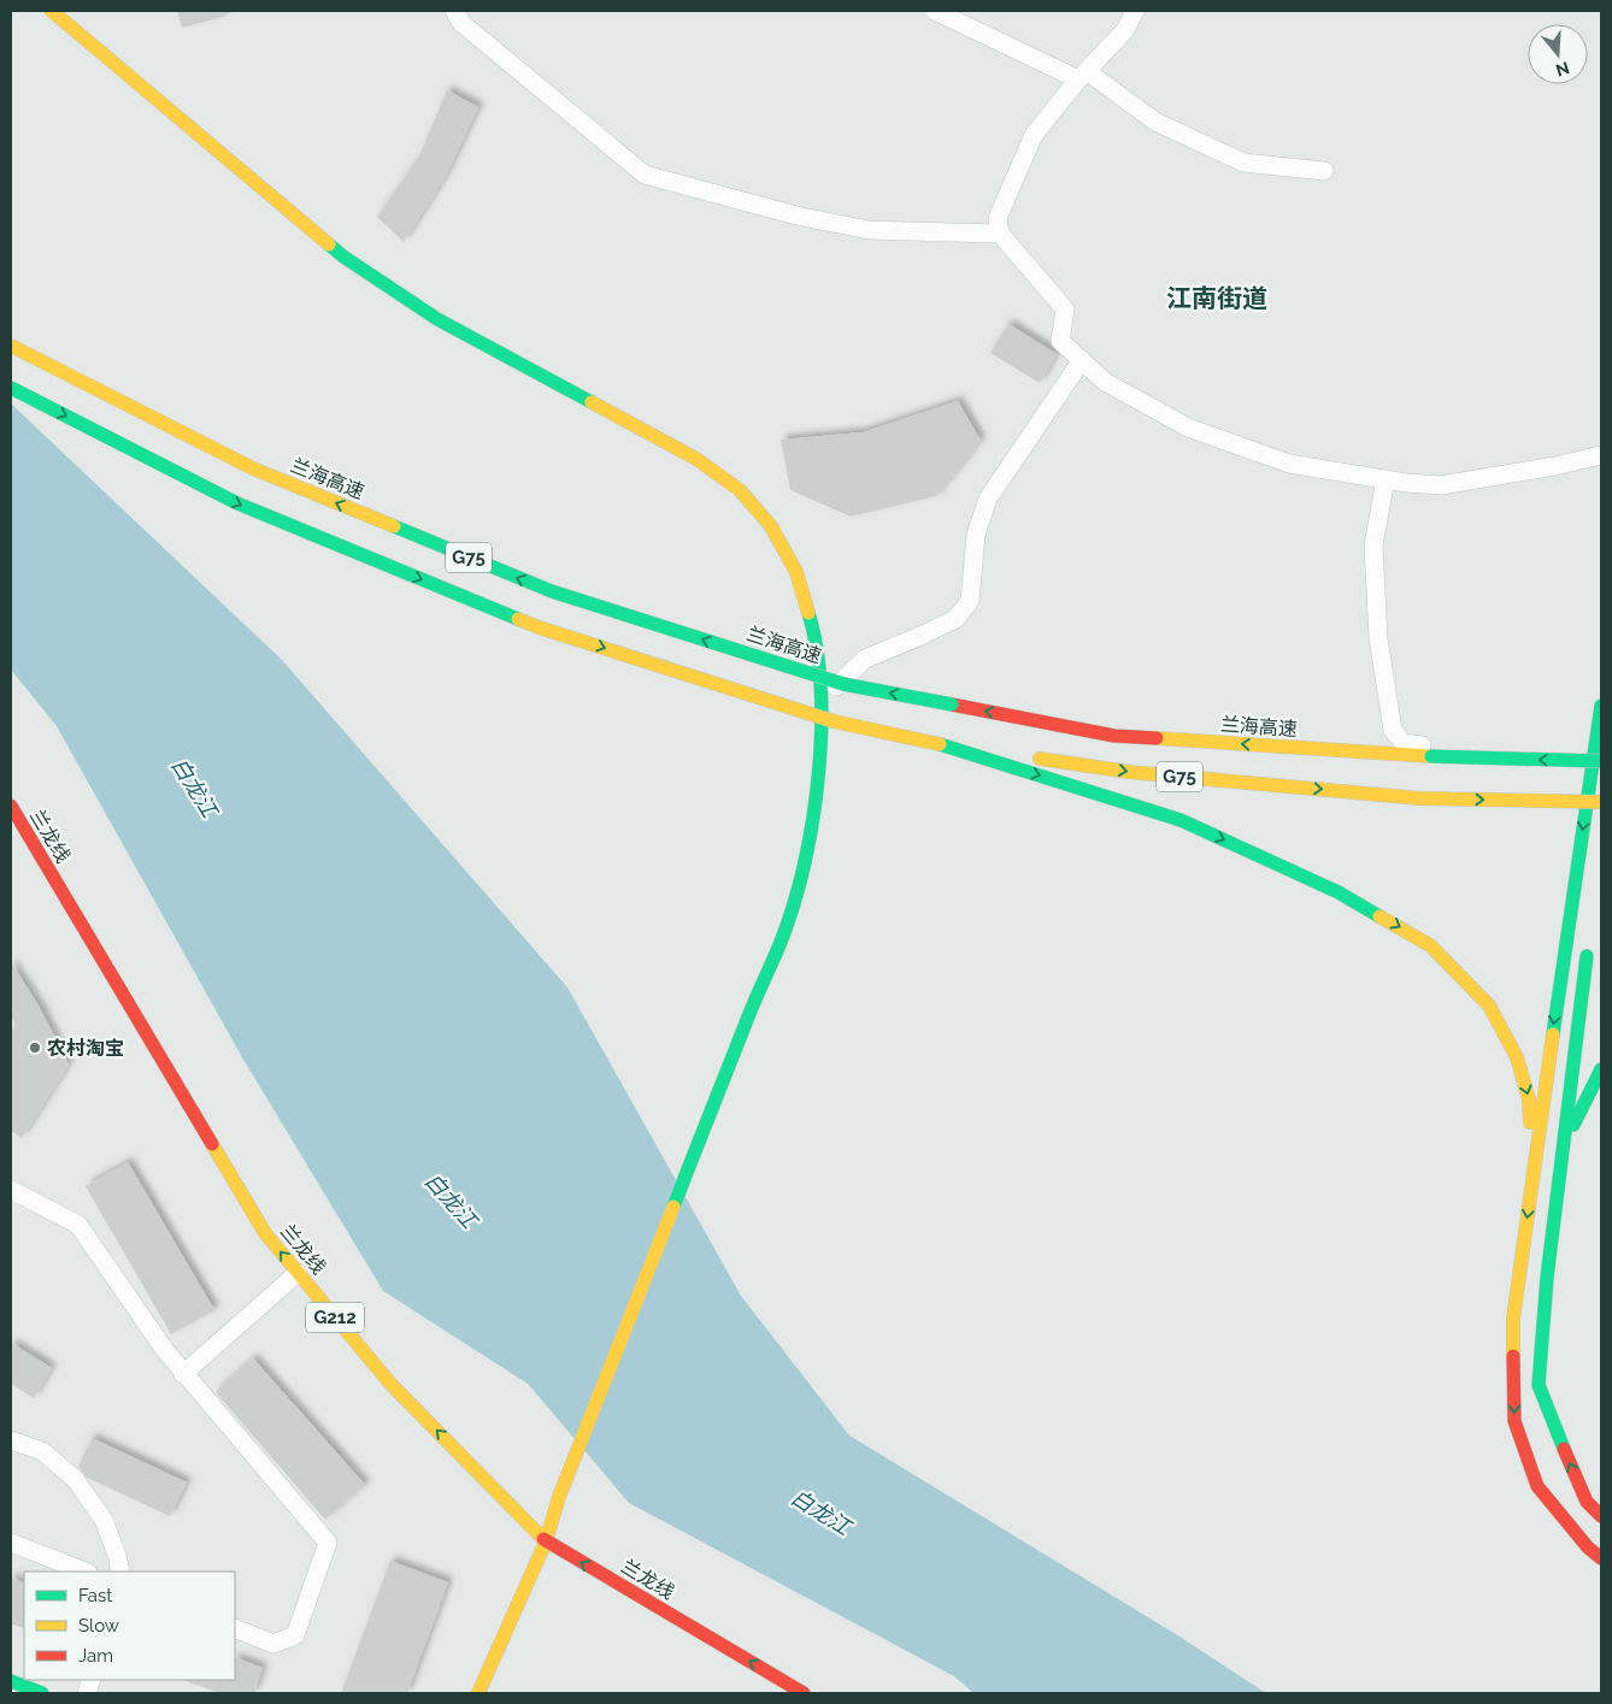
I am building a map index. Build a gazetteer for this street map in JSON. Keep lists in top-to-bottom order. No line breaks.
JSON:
{"streets":{"main road":["兰海高速","G75","兰龙线","G212"]},"one_way":["兰龙线"],"districts":["江南街道"],"water":["白龙江"],"places":["农村淘宝"],"legend":["Fast","Slow","Jam"],"north":"bottom"}
